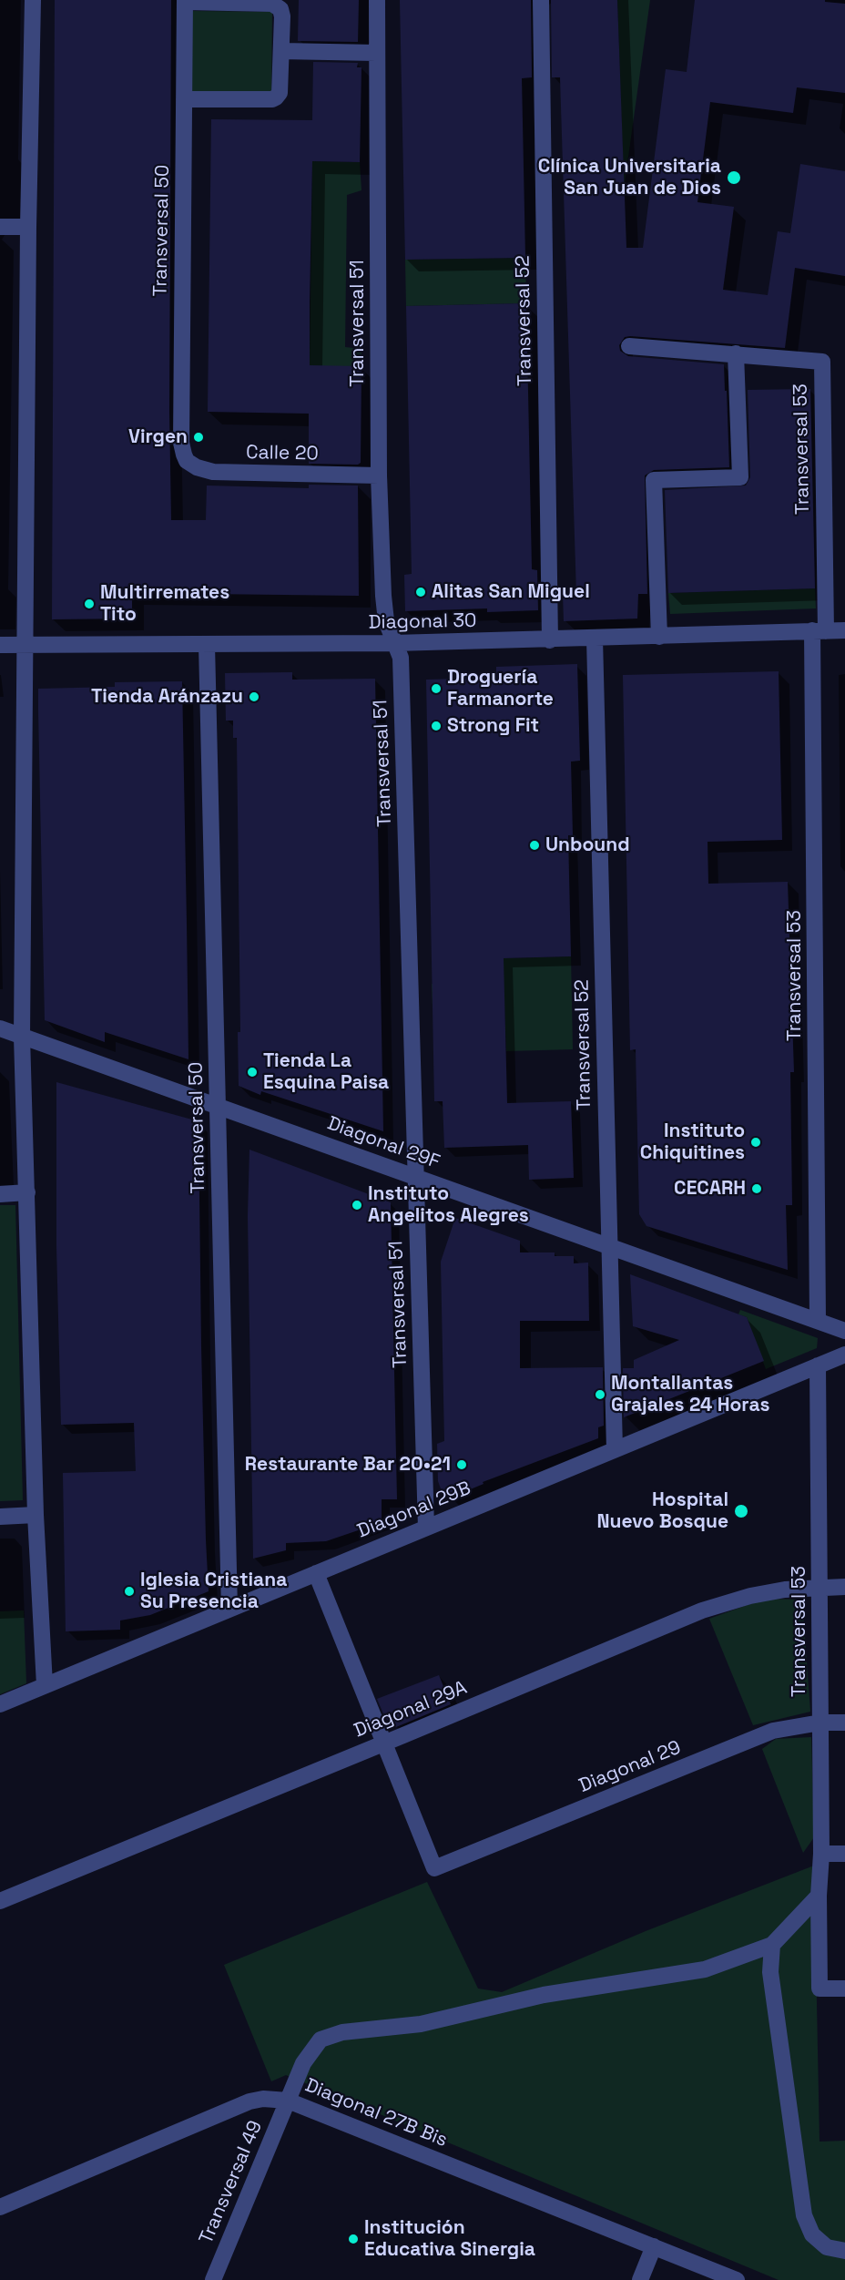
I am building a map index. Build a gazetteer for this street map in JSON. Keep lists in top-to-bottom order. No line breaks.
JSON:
{"streets":{"street":["Transversal 50","Transversal 52","Transversal 51","Transversal 53","Calle 20","Diagonal 30","Diagonal 29F","Diagonal 29B","Diagonal 29A","Diagonal 29","Diagonal 27B Bis","Transversal 49"]},"crossings":[["Transversal 50","Calle 20"],["Transversal 50","Diagonal 30"],["Transversal 50","Diagonal 29F"],["Transversal 50","Diagonal 29B"],["Transversal 52","Diagonal 30"],["Transversal 52","Diagonal 29F"],["Transversal 52","Diagonal 29B"],["Transversal 51","Calle 20"],["Transversal 51","Diagonal 30"],["Transversal 51","Diagonal 29F"],["Transversal 51","Diagonal 29B"],["Transversal 53","Diagonal 30"],["Transversal 53","Diagonal 29F"],["Transversal 53","Diagonal 29B"],["Transversal 53","Diagonal 29A"],["Transversal 53","Diagonal 29"],["Diagonal 29A","Diagonal 29"],["Diagonal 27B Bis","Transversal 49"]],"places":["Clínica Universitaria San Juan de Dios","Virgen","Alitas San Miguel","Multirremates Tito","Droguería Farmanorte","Tienda Aránzazu","Strong Fit","Unbound","Tienda La Esquina Paisa","Instituto Chiquitines","CECARH","Instituto Angelitos Alegres","Montallantas Grajales 24 Horas","Restaurante Bar 20•21","Hospital Nuevo Bosque","Iglesia Cristiana Su Presencia","Institución Educativa Sinergia"]}
